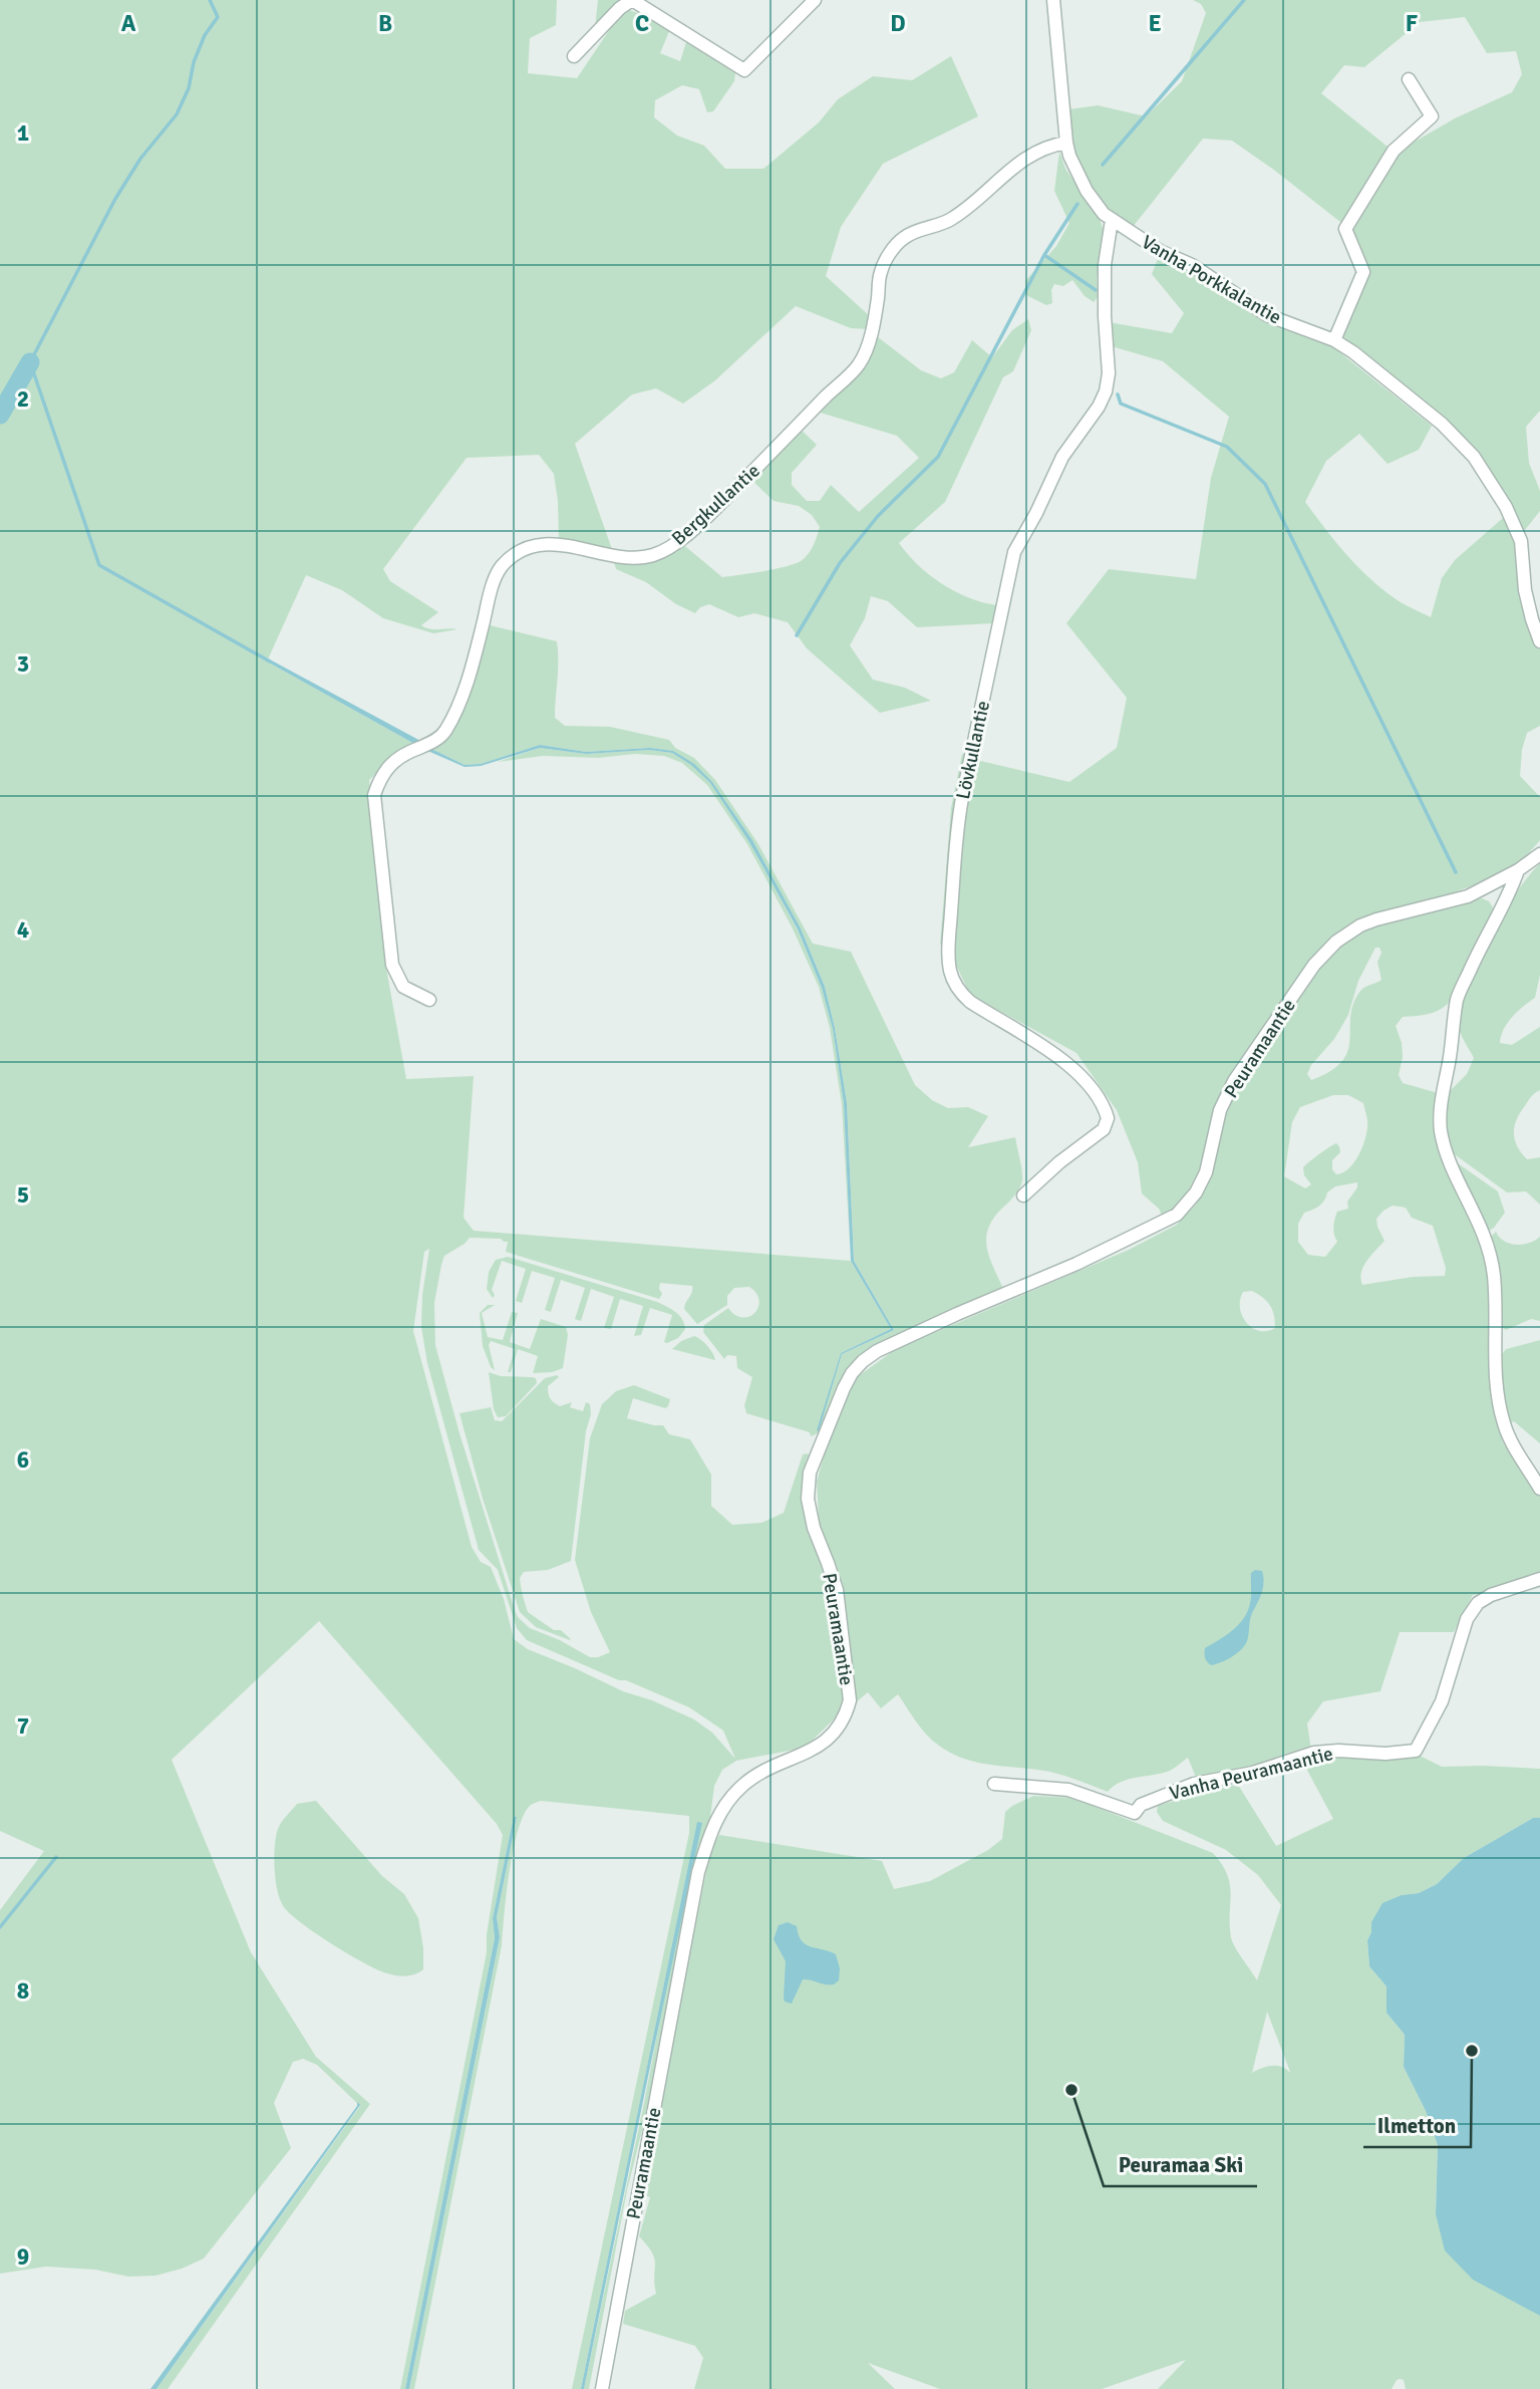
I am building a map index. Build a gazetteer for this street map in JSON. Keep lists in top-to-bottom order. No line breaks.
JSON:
{"streets":{"street":["Vanha Porkkalantie","Bergkullantie","Lövkullantie","Peuramaantie","Vanha Peuramaantie"]},"crossings":[["Vanha Porkkalantie","Bergkullantie"],["Vanha Porkkalantie","Lövkullantie"]],"places":["Ilmetton","Peuramaa Ski"],"grid":{"columns":["A","B","C","D","E","F"],"rows":["1","2","3","4","5","6","7","8","9"]}}
